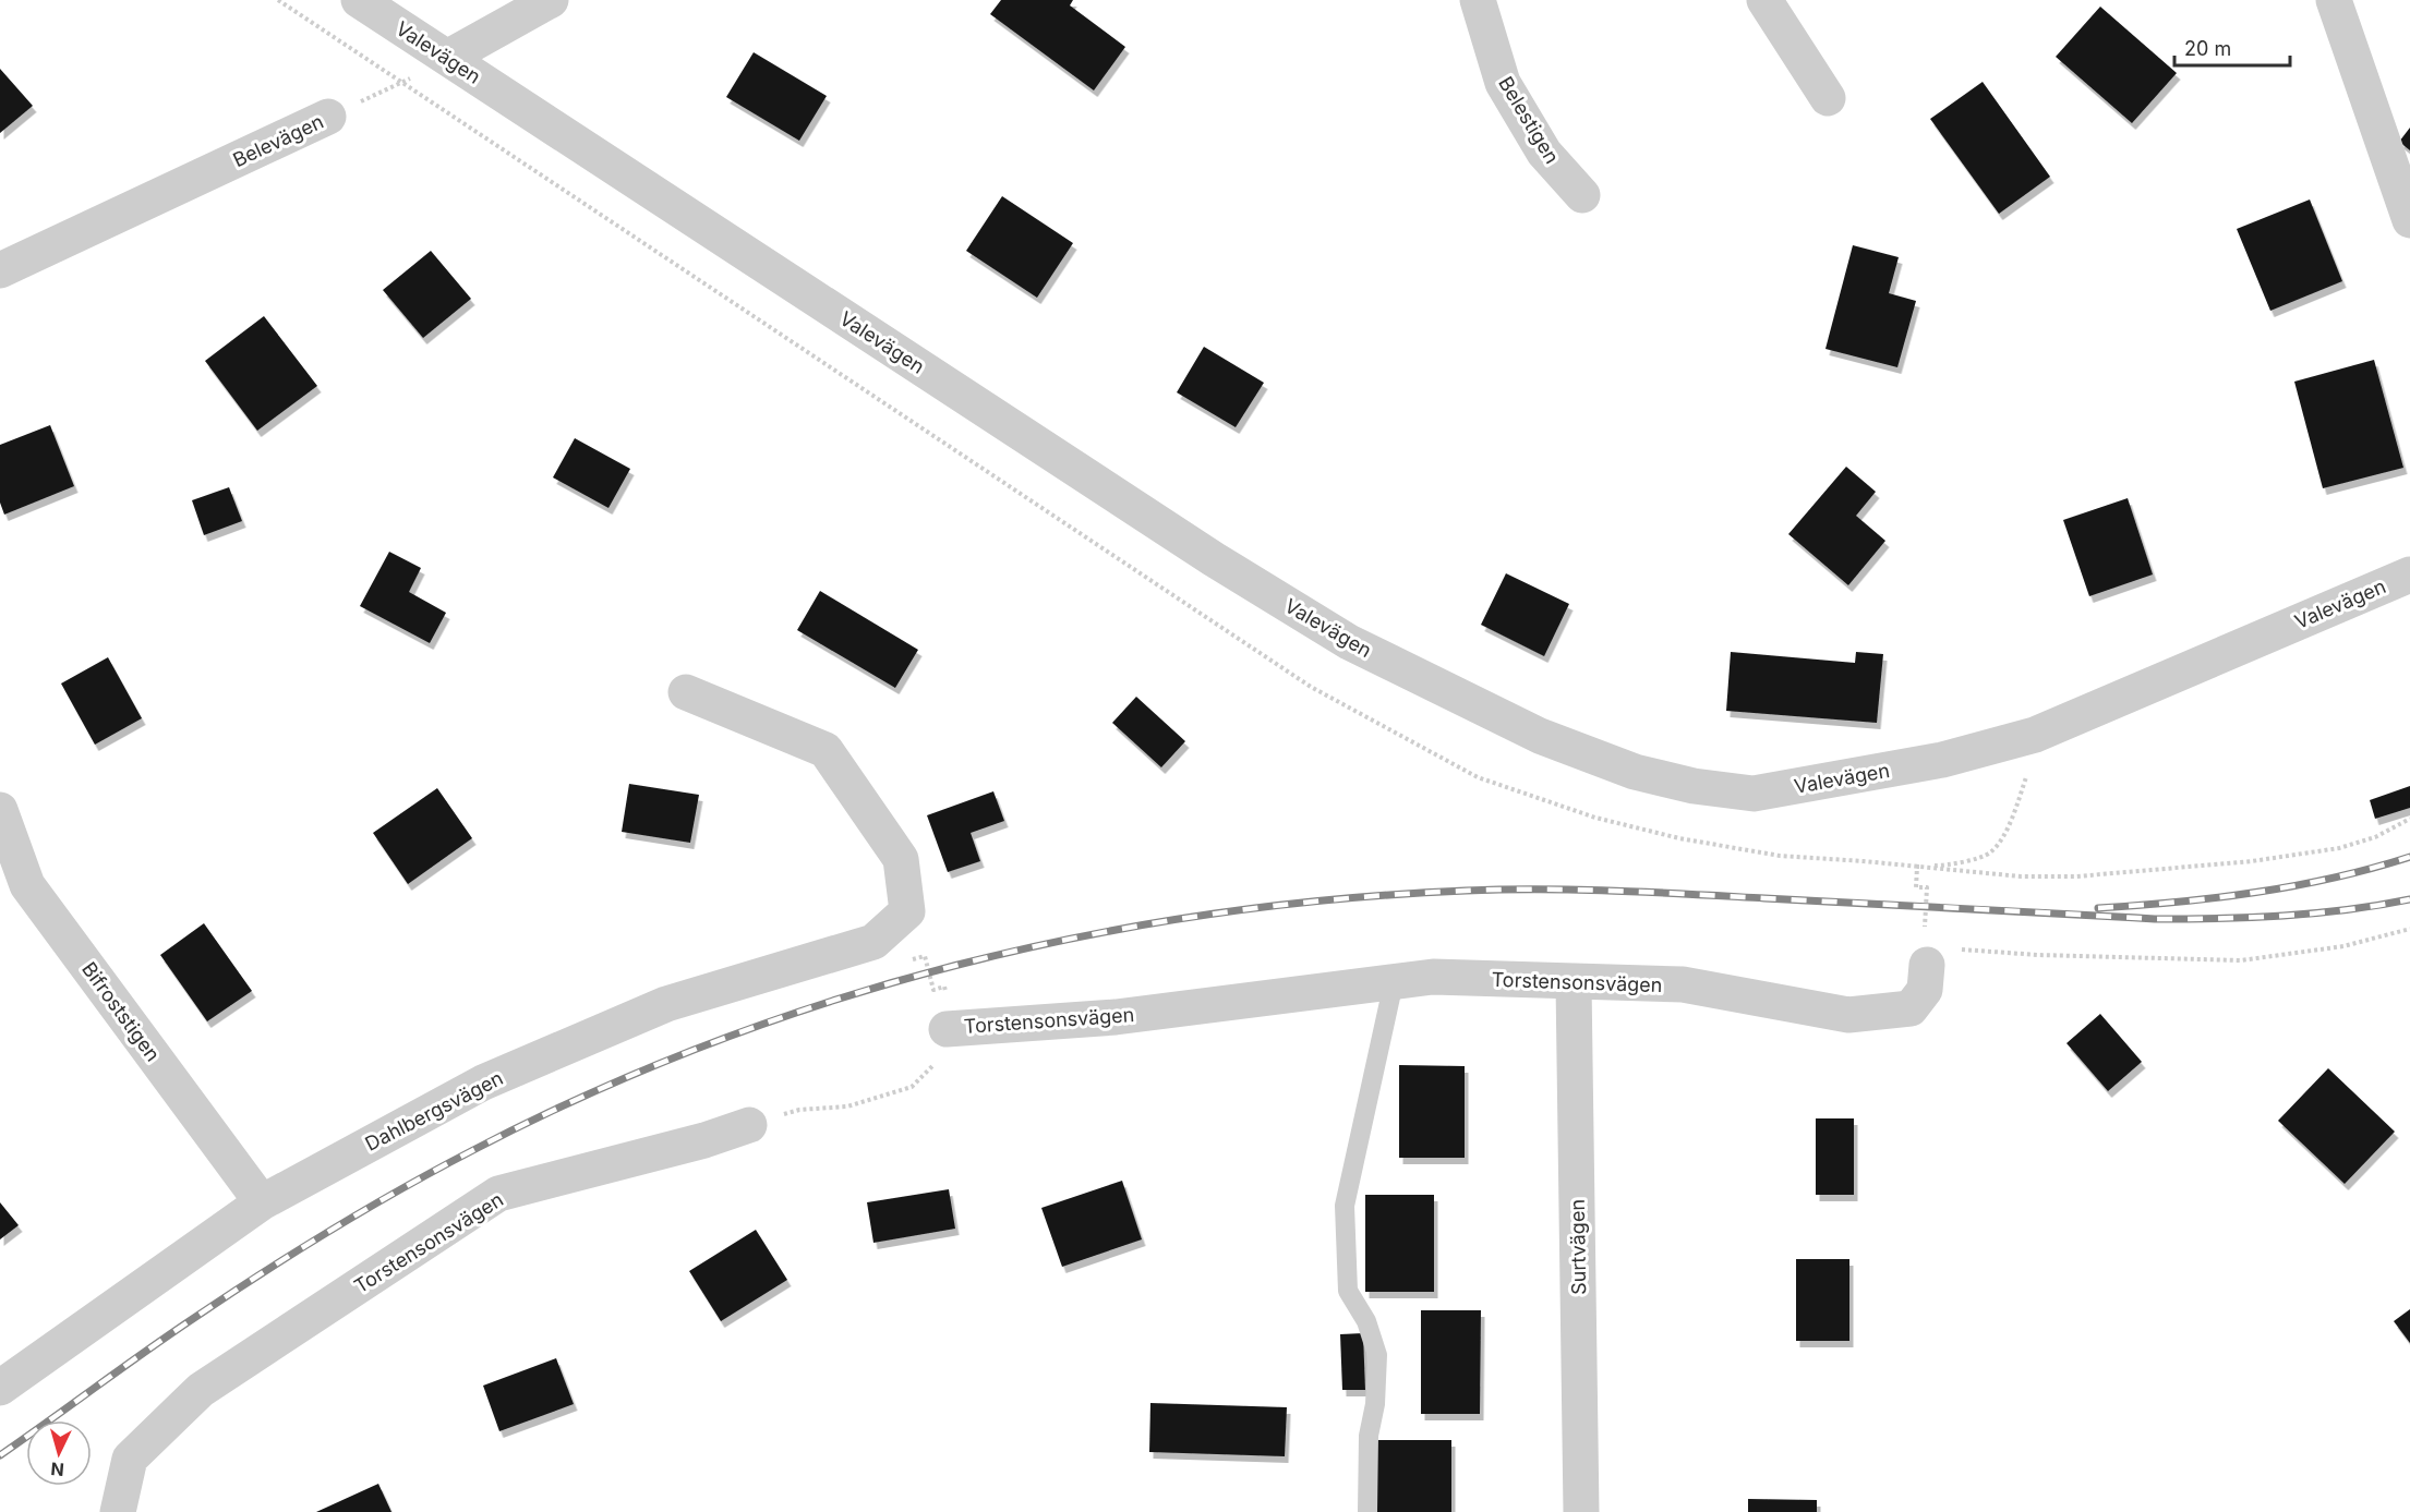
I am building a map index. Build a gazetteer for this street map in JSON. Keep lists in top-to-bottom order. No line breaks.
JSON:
{"streets":{"street":["Valevägen","Belestigen","Belevägen","Torstensonsvägen","Bifroststigen","Dahlbergsvägen","Surtvägen"]},"crossings":[["Valevägen","Belevägen"],["Torstensonsvägen","Surtvägen"],["Bifroststigen","Dahlbergsvägen"]],"scale_bar":"20 m","north":"bottom"}
